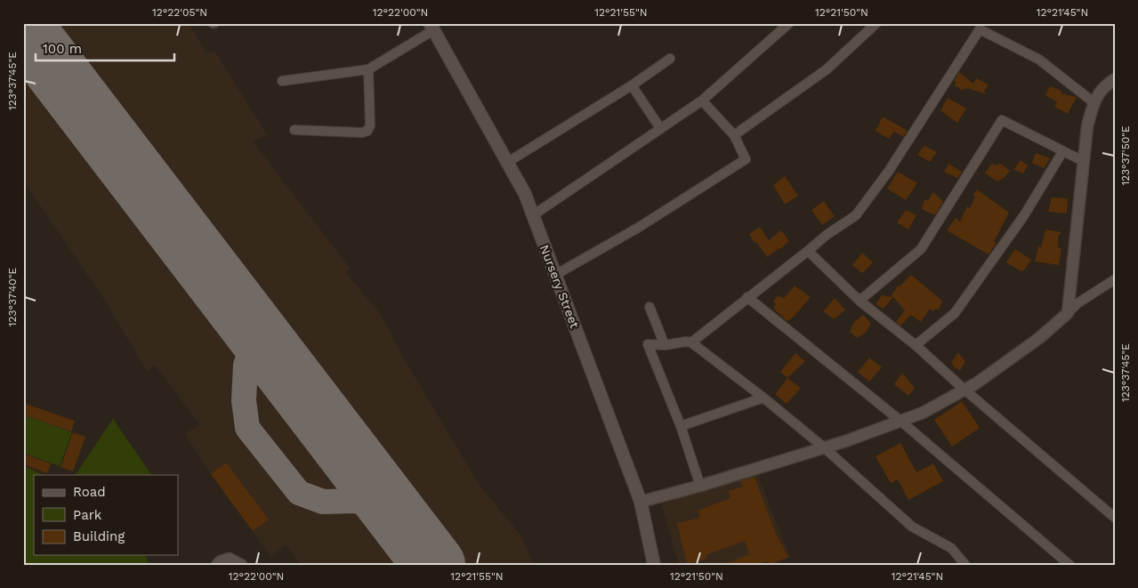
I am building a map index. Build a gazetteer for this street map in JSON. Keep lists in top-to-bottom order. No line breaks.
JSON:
{"streets":{"main road":["Nursery Street"]},"legend":["Road","Park","Building"],"scale_bar":"100 m","coordinates":["12°22'05\"N","12°22'00\"N","12°21'55\"N","12°21'50\"N","12°21'45\"N","123°37'45\"E","123°37'50\"E","123°37'40\"E"]}
